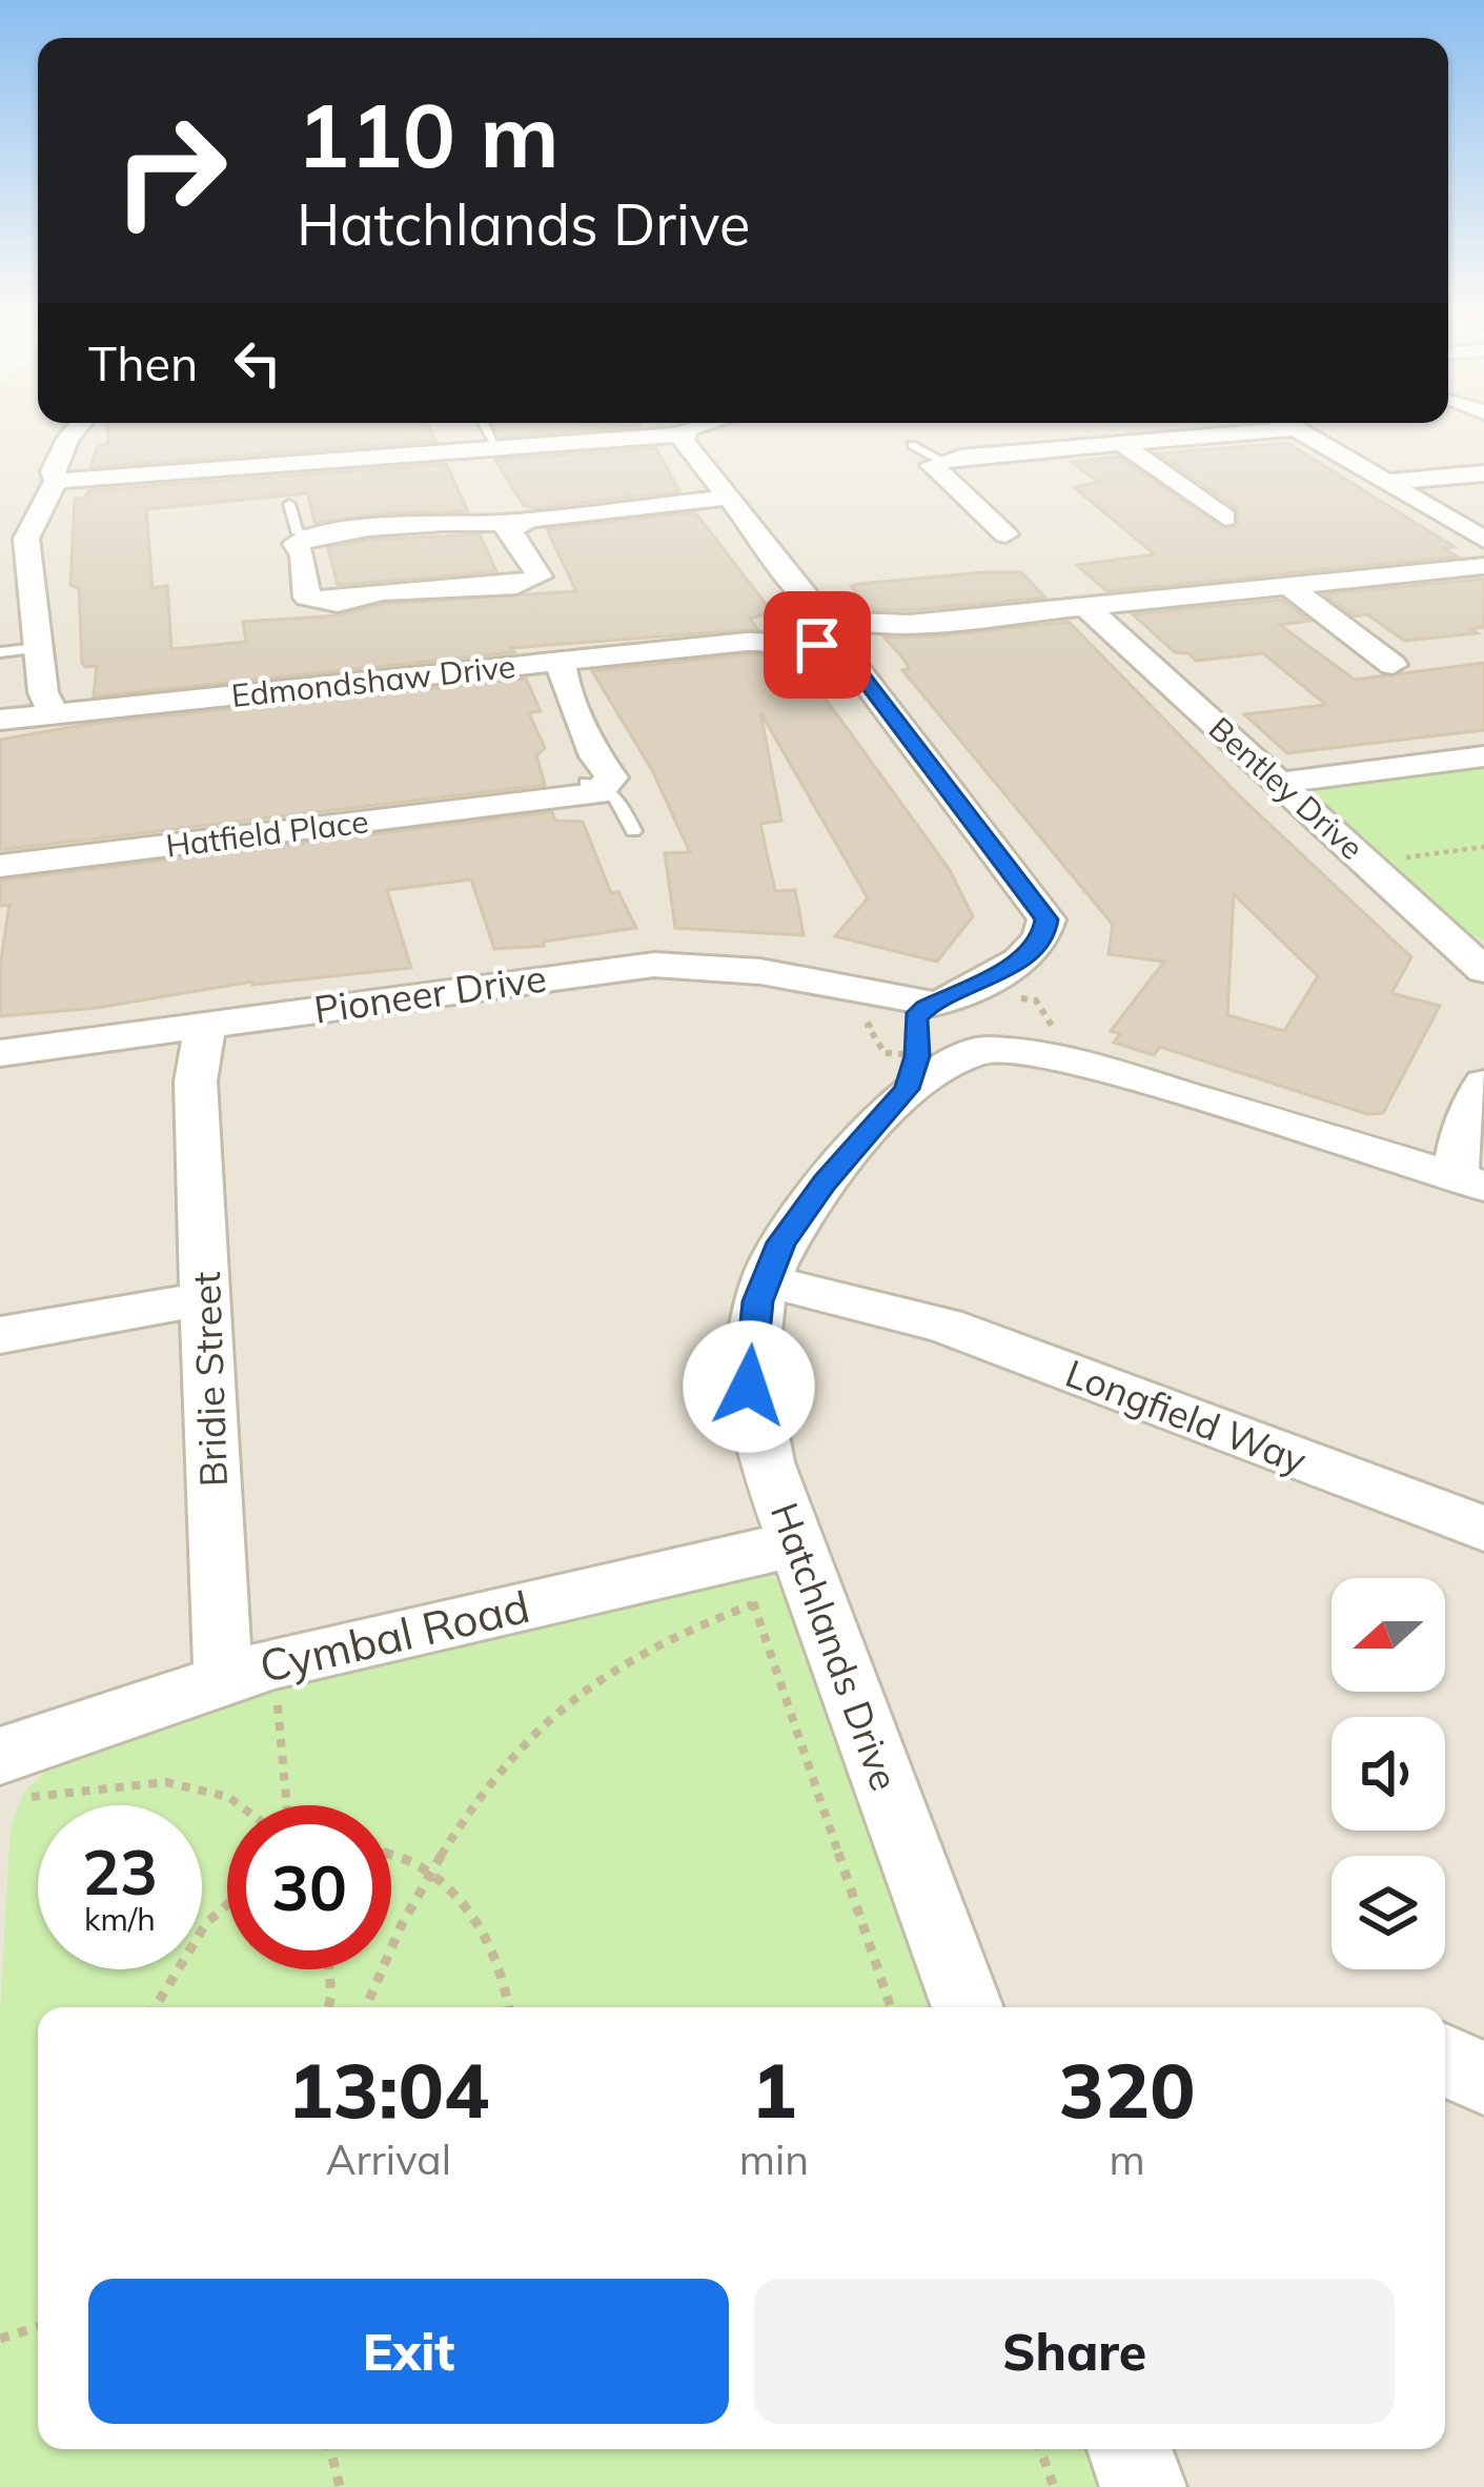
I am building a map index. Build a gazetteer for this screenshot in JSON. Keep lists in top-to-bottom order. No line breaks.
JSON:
{"streets":{"street":["Edmondshaw Drive","Bentley Drive","Hatfield Place","Pioneer Drive","Bridie Street","Longfield Way","Cymbal Road","Hatchlands Drive"]},"crossings":[["Edmondshaw Drive","Hatchlands Drive"],["Pioneer Drive","Bridie Street"],["Pioneer Drive","Hatchlands Drive"],["Bridie Street","Cymbal Road"],["Longfield Way","Hatchlands Drive"],["Cymbal Road","Hatchlands Drive"]],"north":"left","page":{"turn":["110 m","Hatchlands Drive"],"then":"Then","speed":"23 km/h","limit":"30","eta":["13:04","Arrival","1","min","320","m"],"buttons":["Exit","Share"]}}
